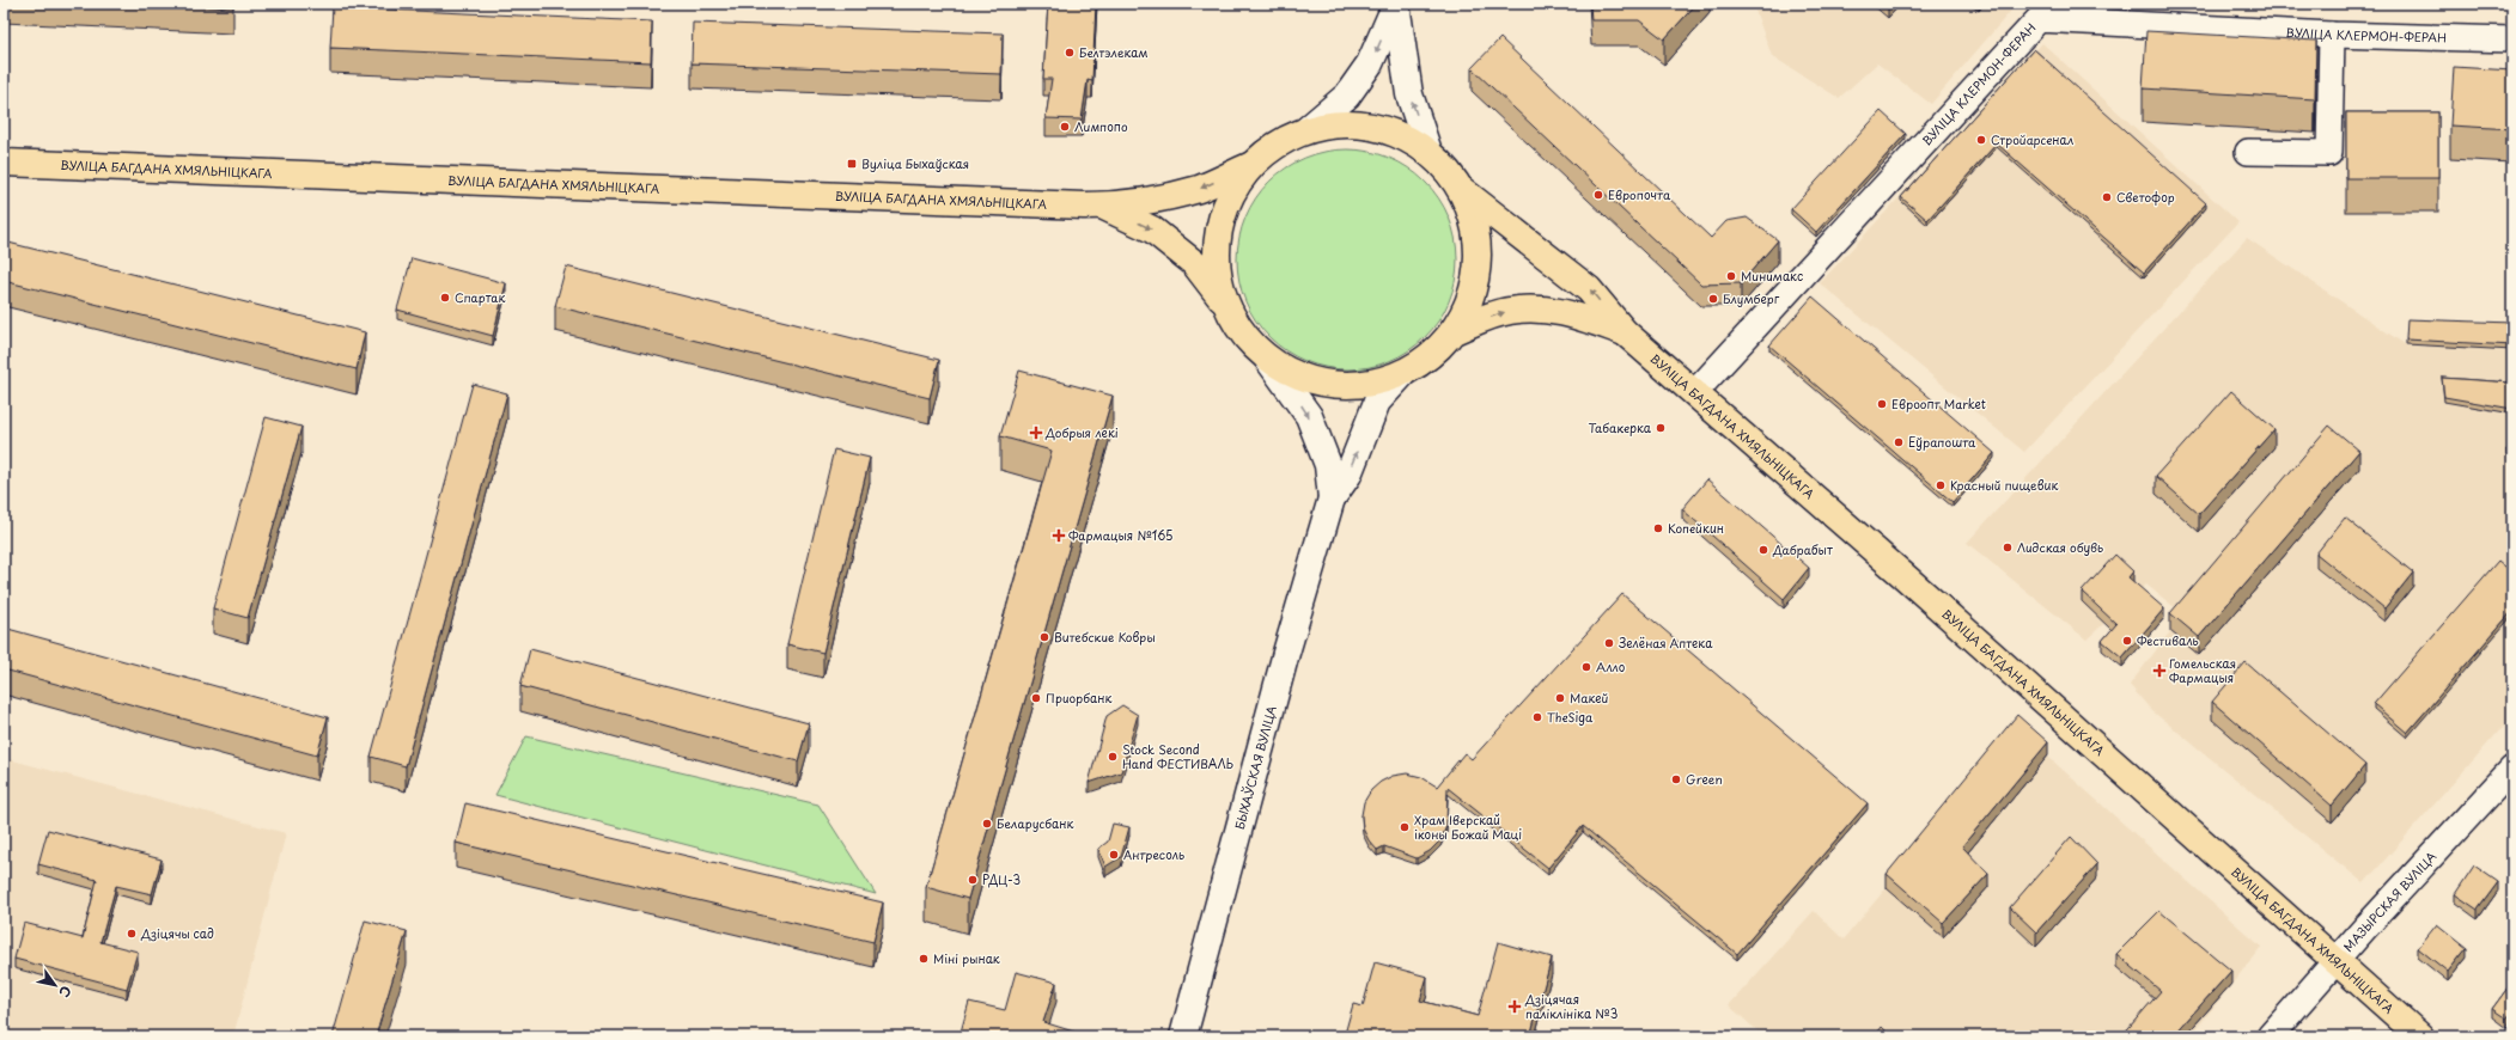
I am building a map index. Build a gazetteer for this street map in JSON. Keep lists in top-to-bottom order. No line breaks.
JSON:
{"streets":{"main road":["ВУЛІЦА БАГДАНА ХМЯЛЬНІЦКАГА","БЫХАЎСКАЯ ВУЛІЦА"],"street":["ВУЛІЦА КЛЕРМОН-ФЕРАН","МАЗЫРСКАЯ ВУЛІЦА"]},"crossings":[["ВУЛІЦА КЛЕРМОН-ФЕРАН","ВУЛІЦА БАГДАНА ХМЯЛЬНІЦКАГА"],["ВУЛІЦА БАГДАНА ХМЯЛЬНІЦКАГА","МАЗЫРСКАЯ ВУЛІЦА"]],"places":{"other":["Белтэлекам","Лимпопо","Стройарсенал","Европочта","Светофор","Минимакс","Спартак","Блумберг","Евроопт Market","Табакерка","Еўрапошта","Красный пищевик","Копейкин","Лидская обувь","Дабрабыт","Витебские Ковры","Фестиваль","Зелёная Аптека","Алло","Приорбанк","Макей","TheSiga","Stock Second Hand ФЕСТИВАЛЬ","Green","Беларусбанк","Храм Іверскай іконы Божай Маці","Антресоль","РДЦ-3","Дзіцячы сад","Міні рынак"],"transit":["Вуліца Быхаўская"],"health":["Добрыя лекі","Фармацыя №165","Гомельская Фармацыя","Дзіцячая паліклініка №3"]},"north":"bottom right"}
